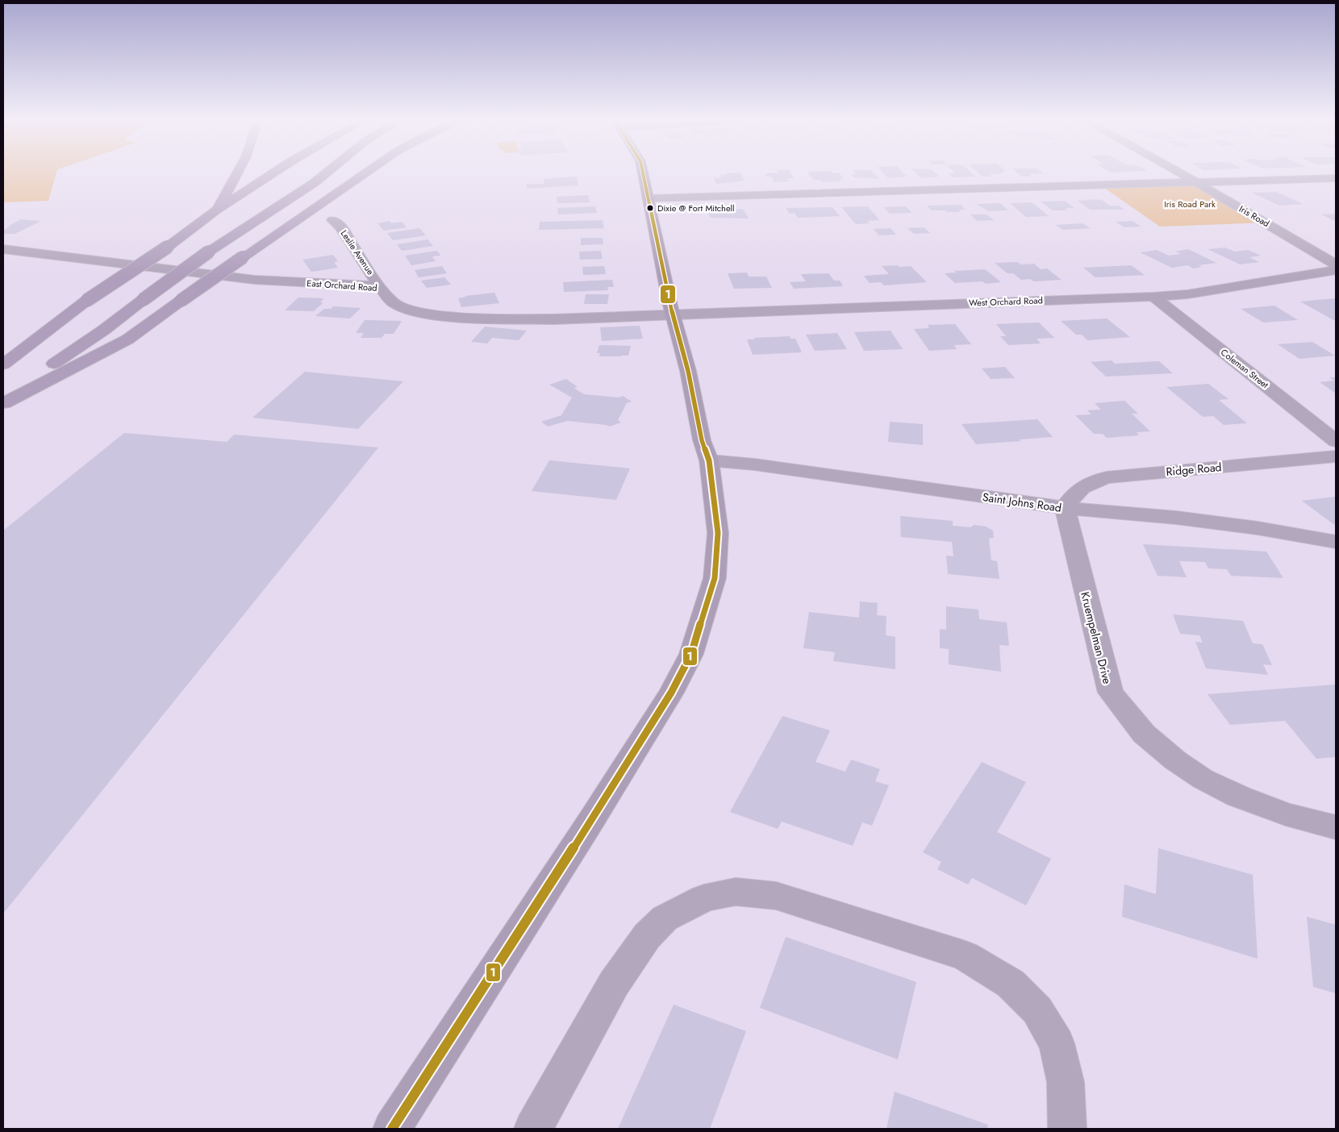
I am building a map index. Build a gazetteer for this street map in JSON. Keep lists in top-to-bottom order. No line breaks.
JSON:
{"streets":{"street":["Iris Road","Leslie Avenue","East Orchard Road","West Orchard Road","Coleman Street","Ridge Road","Saint Johns Road","Kruempelman Drive"]},"crossings":[["Leslie Avenue","East Orchard Road"],["East Orchard Road","West Orchard Road"],["West Orchard Road","Coleman Street"],["Ridge Road","Saint Johns Road"],["Ridge Road","Kruempelman Drive"],["Saint Johns Road","Kruempelman Drive"]],"parks":["Iris Road Park"],"places":["Dixie @ Fort Mitchell"],"lines":["transit line 1"]}
